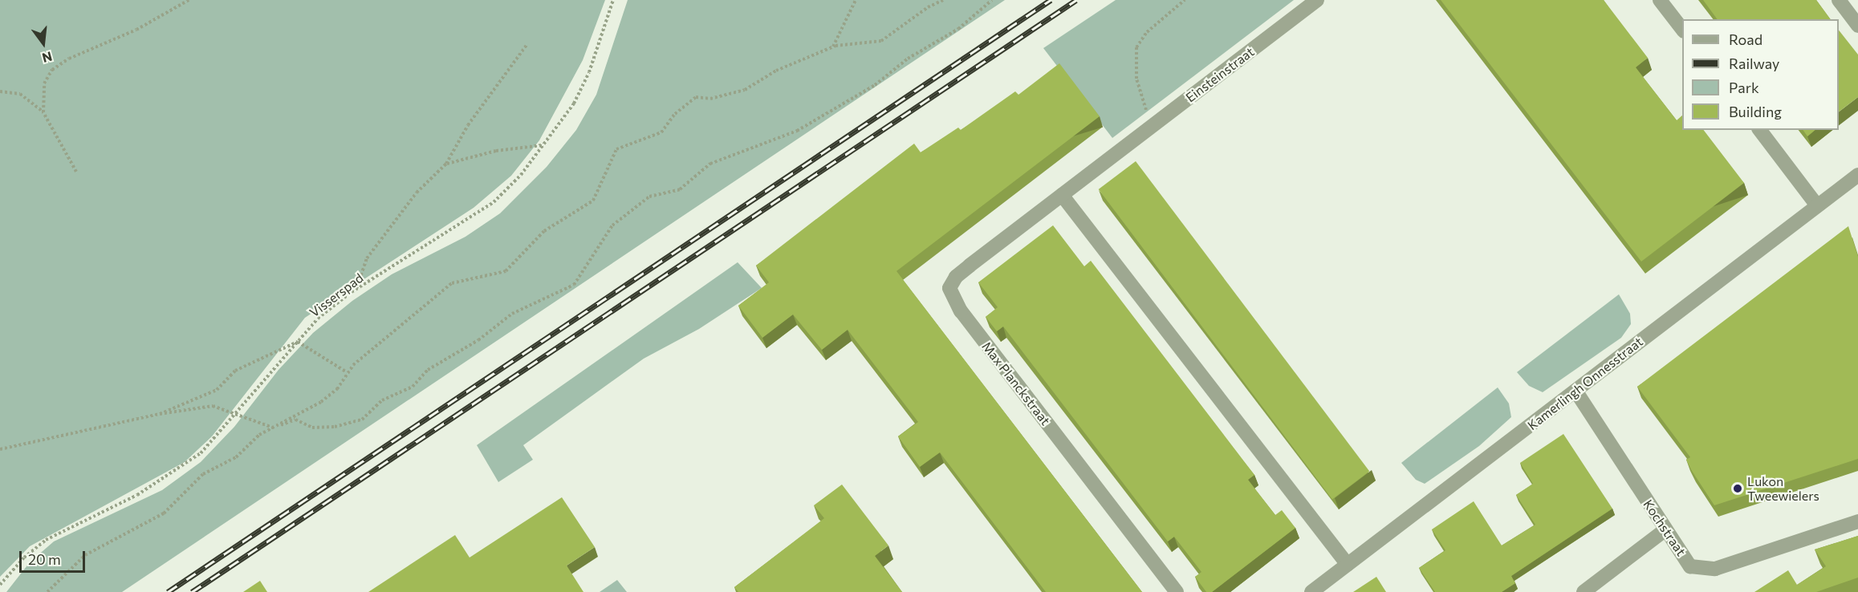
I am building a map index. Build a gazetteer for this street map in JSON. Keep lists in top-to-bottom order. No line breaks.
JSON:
{"streets":{"street":["Einsteinstraat","Max Planckstraat","Kamerlingh Onnesstraat","Kochstraat"],"path":["Visserspad"]},"crossings":[["Einsteinstraat","Max Planckstraat"],["Kamerlingh Onnesstraat","Kochstraat"]],"places":["Lukon Tweewielers"],"legend":["Road","Railway","Park","Building"],"scale_bar":"20 m","north":"bottom"}
